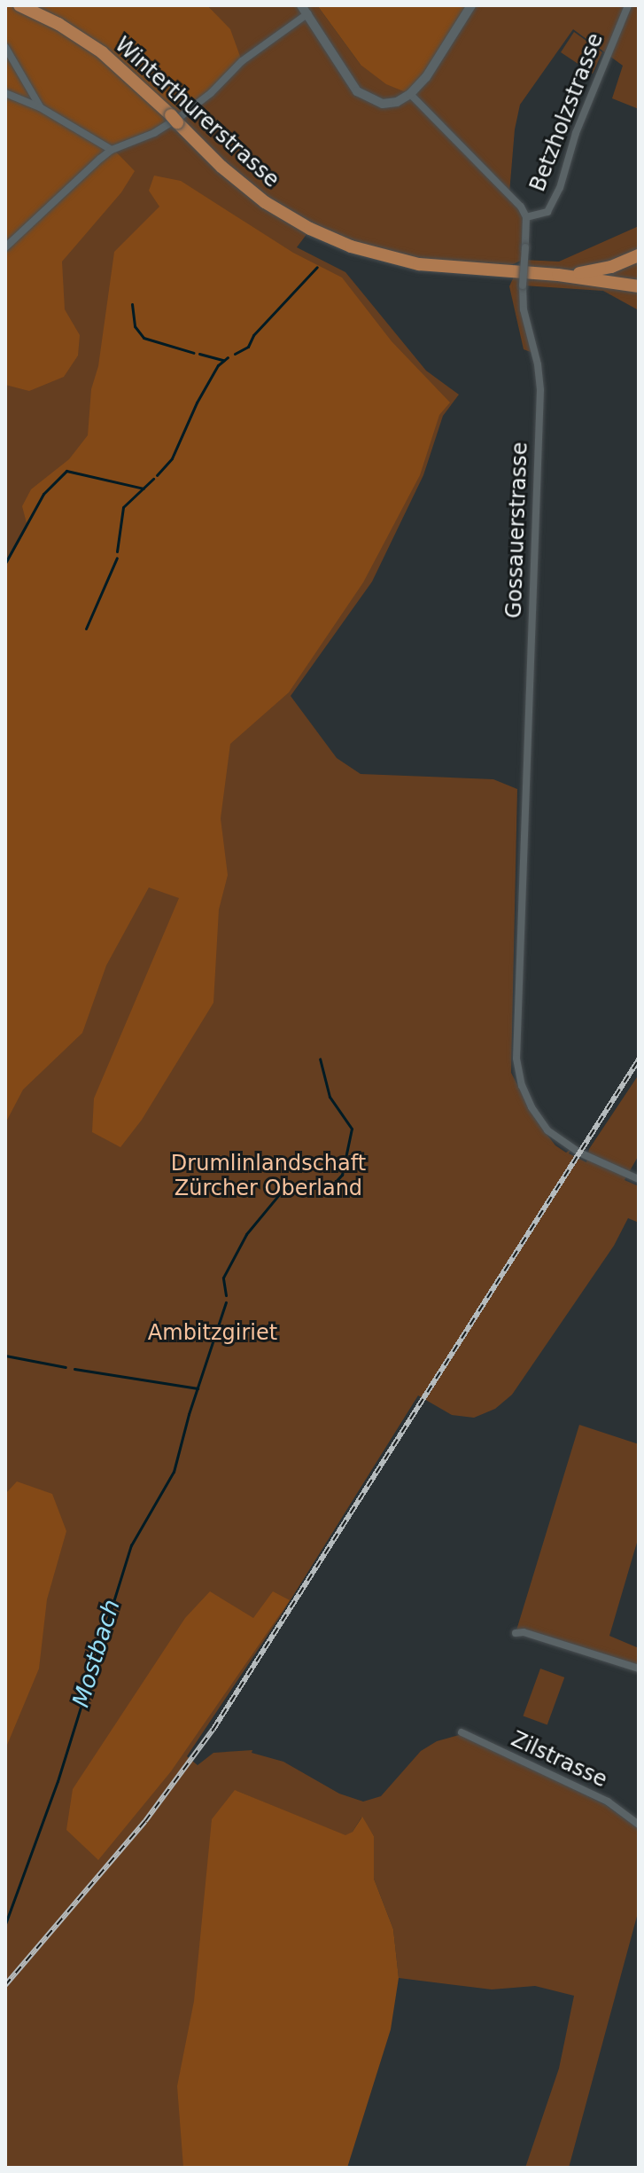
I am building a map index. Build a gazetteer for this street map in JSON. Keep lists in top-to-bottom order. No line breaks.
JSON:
{"streets":{"highway":["Winterthurerstrasse"],"street":["Betzholzstrasse","Gossauerstrasse","Zilstrasse"]},"crossings":[["Betzholzstrasse","Gossauerstrasse"]],"water":["Mostbach"],"parks":["Drumlinlandschaft Zürcher Oberland","Ambitzgiriet"]}
